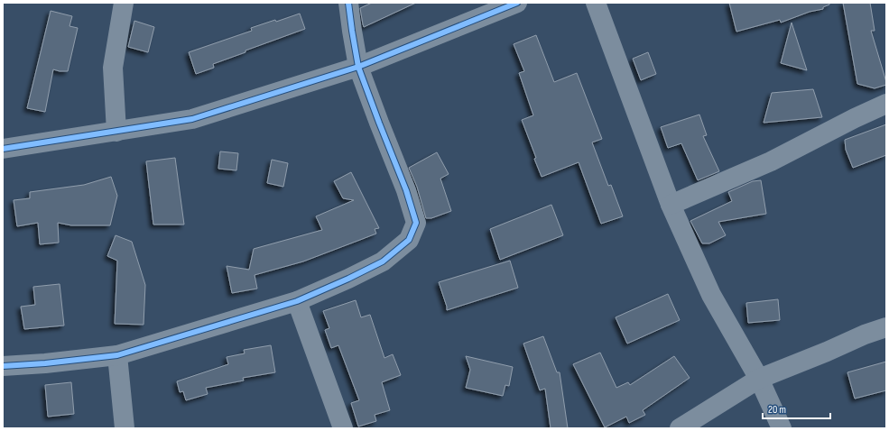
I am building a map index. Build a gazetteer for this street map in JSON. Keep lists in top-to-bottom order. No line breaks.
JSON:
{"scale_bar":"20 m"}
